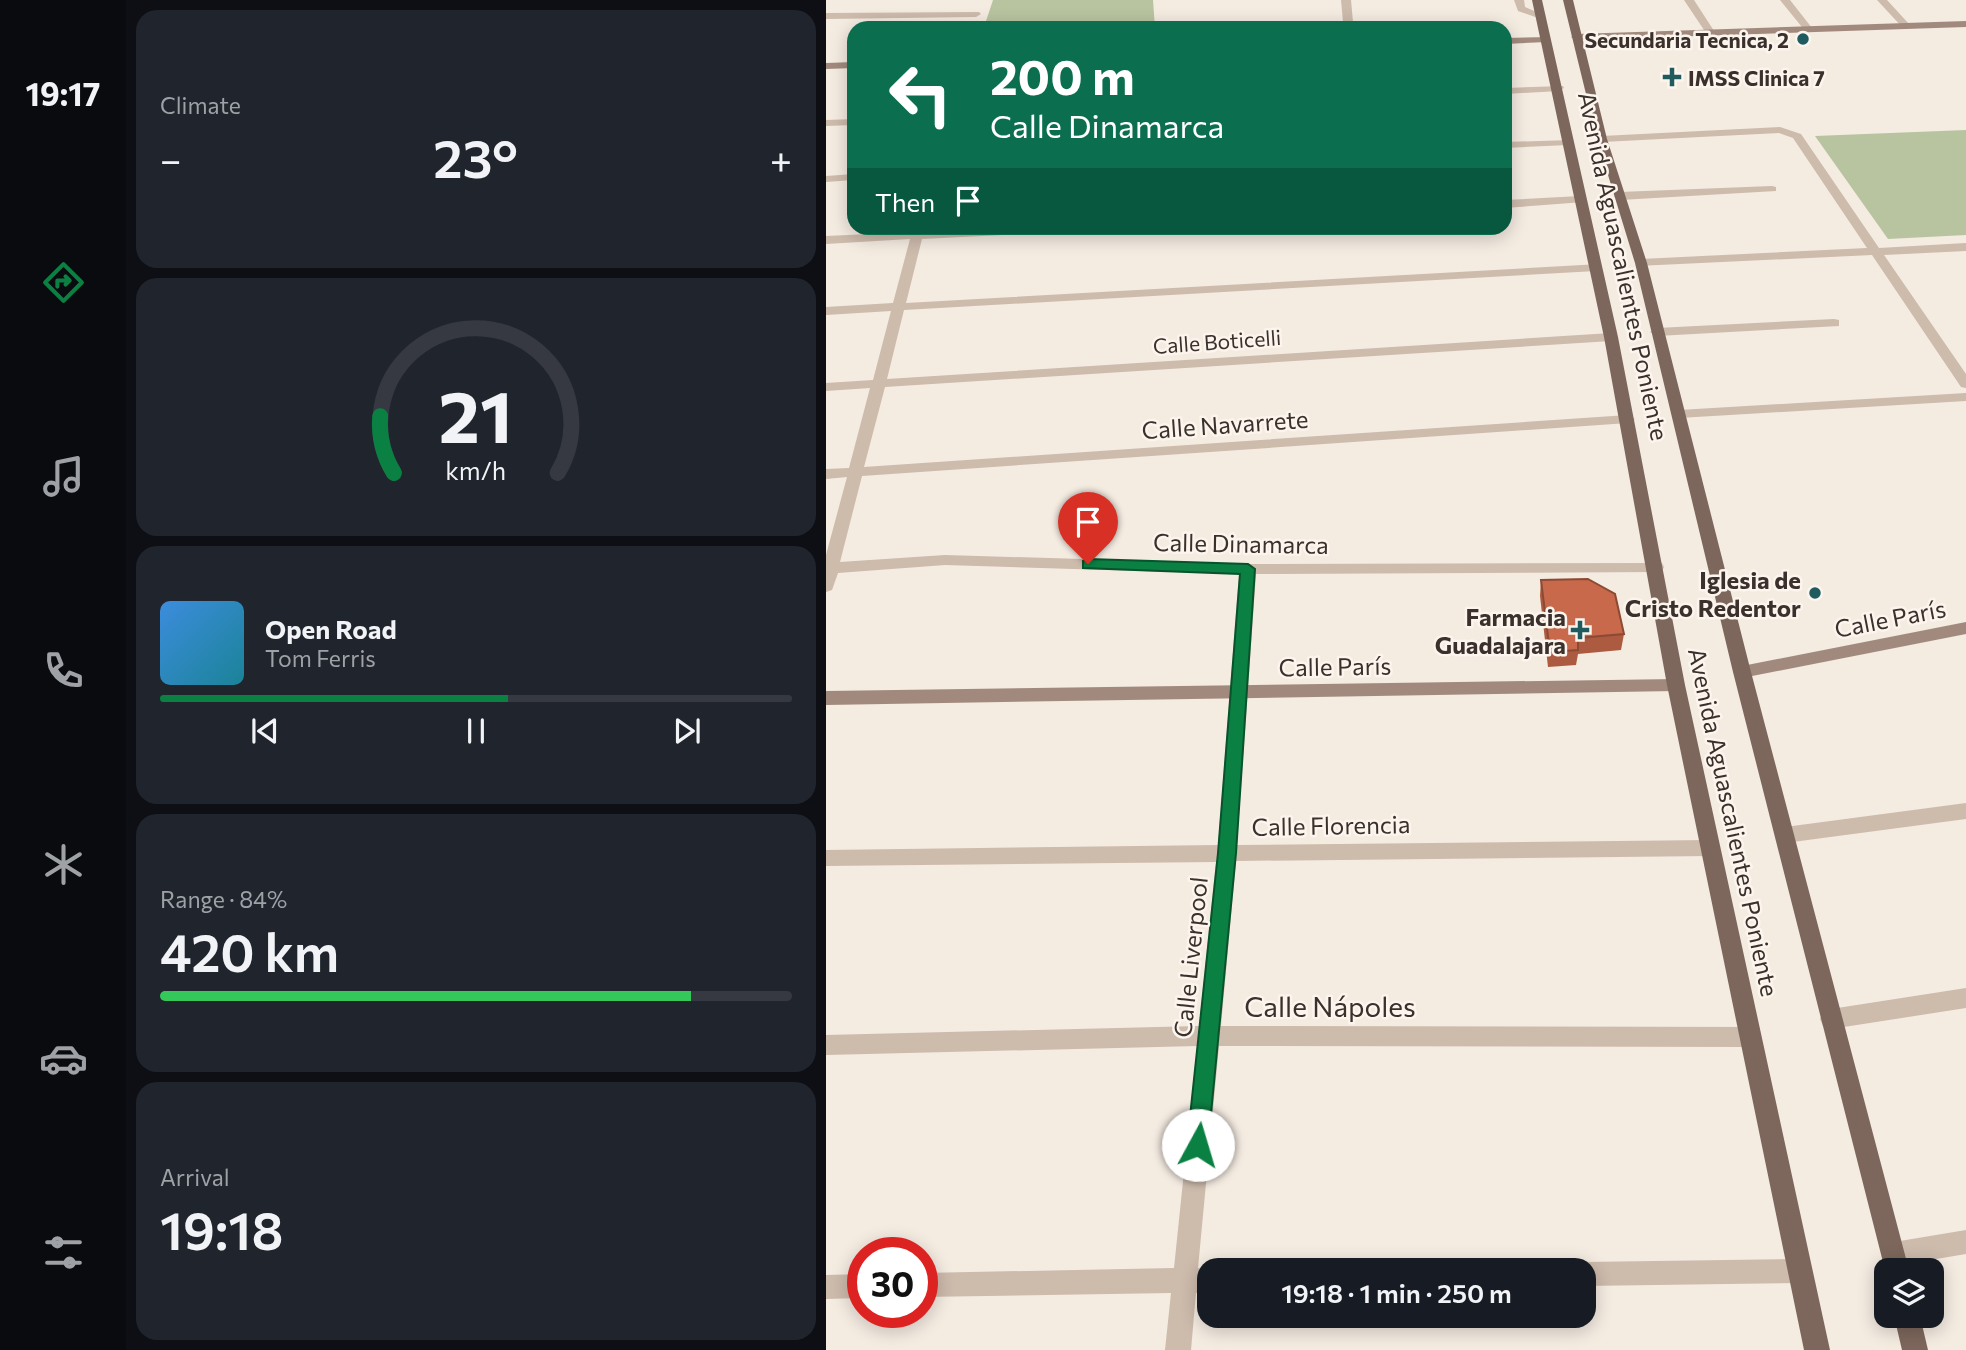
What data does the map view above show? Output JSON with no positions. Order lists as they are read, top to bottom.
{
  "streets": {
    "main road": ["Avenida Aguascalientes Poniente"],
    "street": [
      "Calle Boticelli",
      "Calle Navarrete",
      "Calle Dinamarca",
      "Calle París",
      "Calle Florencia",
      "Calle Liverpool",
      "Calle Nápoles"
    ]
  },
  "crossings": [
    ["Avenida Aguascalientes Poniente", "Calle Boticelli"],
    ["Avenida Aguascalientes Poniente", "Calle Navarrete"],
    ["Avenida Aguascalientes Poniente", "Calle Dinamarca"],
    ["Avenida Aguascalientes Poniente", "Calle París"],
    ["Avenida Aguascalientes Poniente", "Calle Florencia"],
    ["Avenida Aguascalientes Poniente", "Calle Nápoles"],
    ["Calle Dinamarca", "Calle Liverpool"],
    ["Calle París", "Calle Liverpool"],
    ["Calle Florencia", "Calle Liverpool"],
    ["Calle Liverpool", "Calle Nápoles"]
  ],
  "places": {
    "other": ["Secundaria Tecnica, 2", "Iglesia de Cristo Redentor"],
    "health": ["IMSS Clinica 7", "Farmacia Guadalajara"]
  },
  "page": {
    "tabs": "19:17",
    "tile": [
      "Climate",
      ["Range · 84%", "420 km"],
      ["Arrival", "19:18"]
    ],
    "turn": ["200 m", "Calle Dinamarca"],
    "heat": ["−", "23°", "+"],
    "then": "Then",
    "song": ["Open Road", "Tom Ferris"],
    "limit": "30",
    "trip": "19:18 · 1 min · 250 m",
    "gauge": ["21", "km/h"]
  }
}
